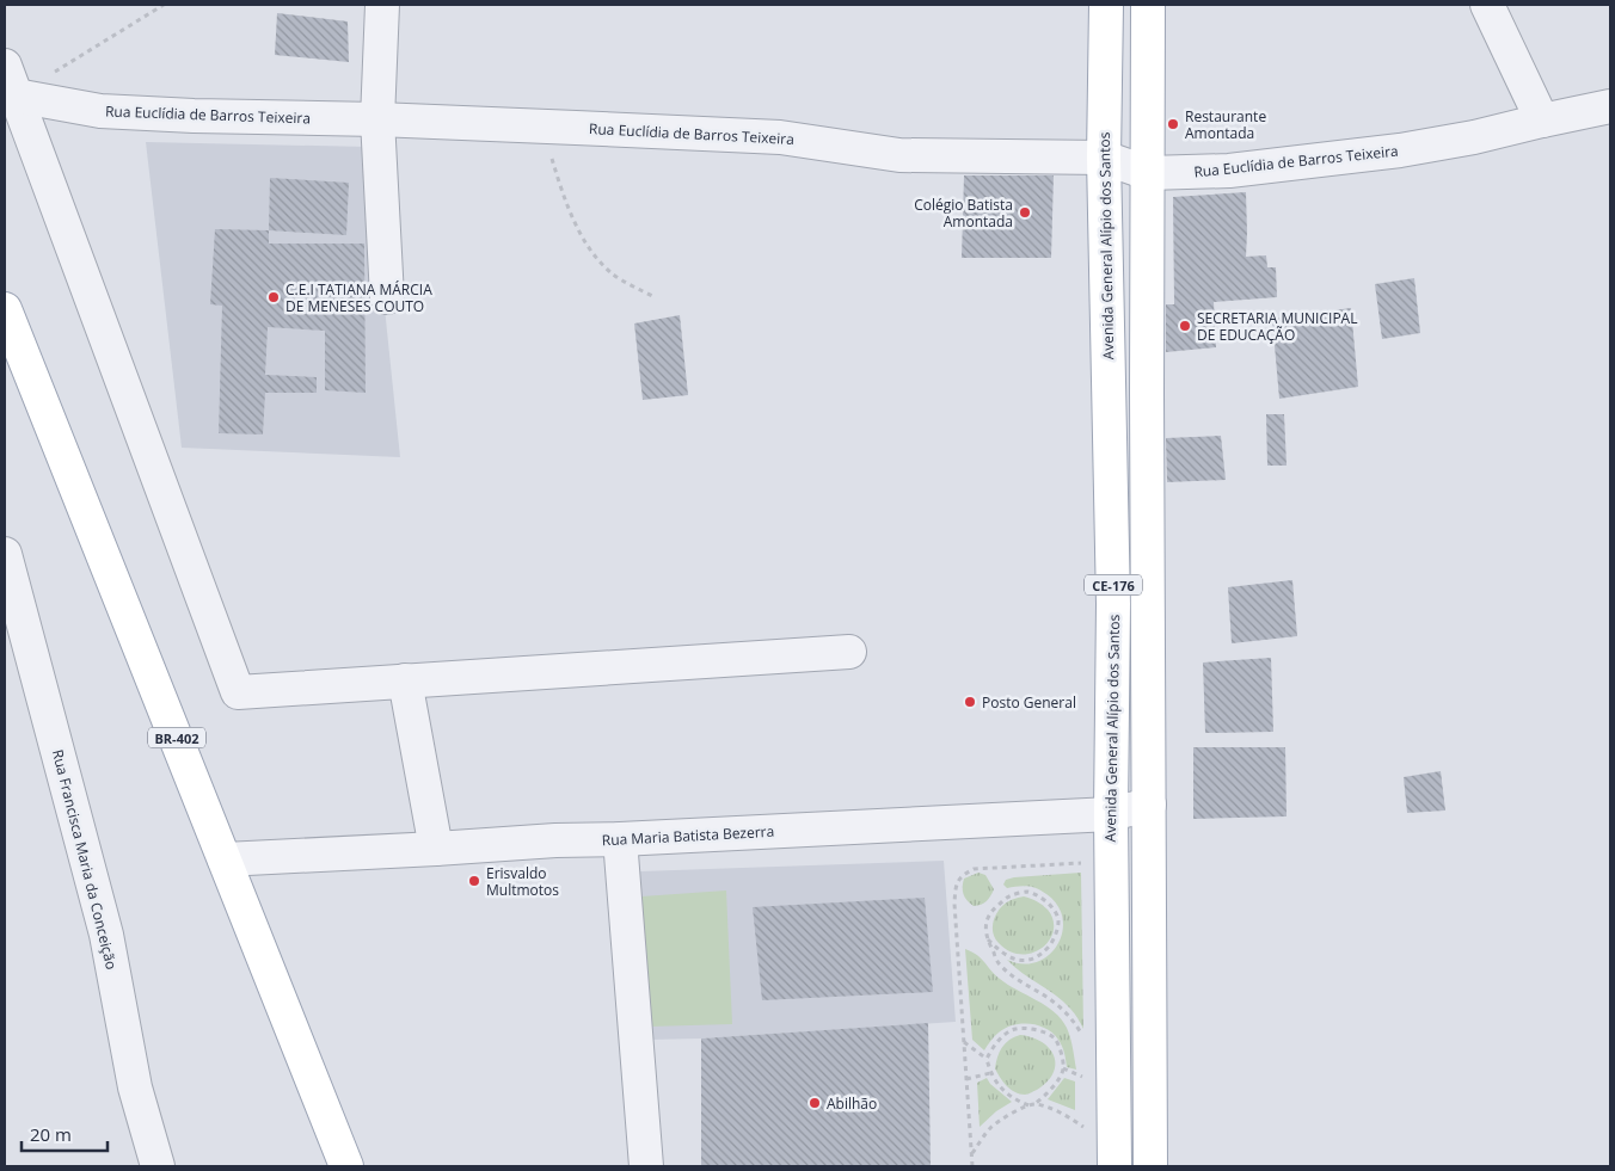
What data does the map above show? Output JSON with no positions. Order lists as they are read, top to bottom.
{
  "streets": {
    "main road": ["Avenida General Alípio dos Santos", "CE-176", "BR-402"],
    "street": ["Rua Euclídia de Barros Teixeira", "Rua Maria Batista Bezerra", "Rua Francisca Maria da Conceição"]
  },
  "crossings": [
    ["Rua Euclídia de Barros Teixeira", "Avenida General Alípio dos Santos"],
    ["Rua Euclídia de Barros Teixeira", "CE-176"],
    ["Avenida General Alípio dos Santos", "Rua Maria Batista Bezerra"],
    ["CE-176", "Rua Maria Batista Bezerra"],
    ["BR-402", "Rua Maria Batista Bezerra"]
  ],
  "places": [
    "Restaurante Amontada",
    "Colégio Batista Amontada",
    "C.E.I TATIANA MÁRCIA DE MENESES COUTO",
    "SECRETARIA MUNICIPAL DE EDUCAÇÃO",
    "Posto General",
    "Erisvaldo Multmotos",
    "Abilhão"
  ],
  "scale_bar": "20 m"
}
